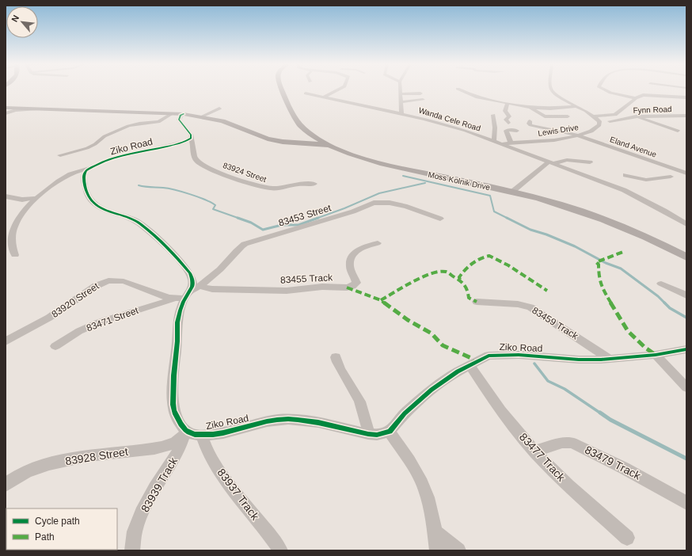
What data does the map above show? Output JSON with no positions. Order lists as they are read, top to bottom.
{
  "streets": {
    "main road": ["Moss Kolnik Drive"],
    "street": [
      "Fynn Road",
      "Wanda Cele Road",
      "Lewis Drive",
      "Ziko Road",
      "Eland Avenue",
      "83924 Street",
      "83453 Street",
      "83455 Track",
      "83920 Street",
      "83471 Street",
      "83459 Track",
      "83928 Street",
      "83477 Track",
      "83479 Track",
      "83939 Track",
      "83937 Track"
    ]
  },
  "crossings": [
    ["Fynn Road", "Lewis Drive"],
    ["Wanda Cele Road", "Lewis Drive"],
    ["Lewis Drive", "Eland Avenue"],
    ["Ziko Road", "83924 Street"],
    ["Ziko Road", "83459 Track"],
    ["Ziko Road", "83928 Street"],
    ["Ziko Road", "83477 Track"],
    ["Ziko Road", "83939 Track"],
    ["Ziko Road", "83937 Track"],
    ["83453 Street", "83455 Track"],
    ["83453 Street", "83920 Street"],
    ["83920 Street", "83471 Street"],
    ["83928 Street", "83939 Track"],
    ["83477 Track", "83479 Track"]
  ],
  "legend": ["Cycle path", "Path"],
  "north": "top left"
}
